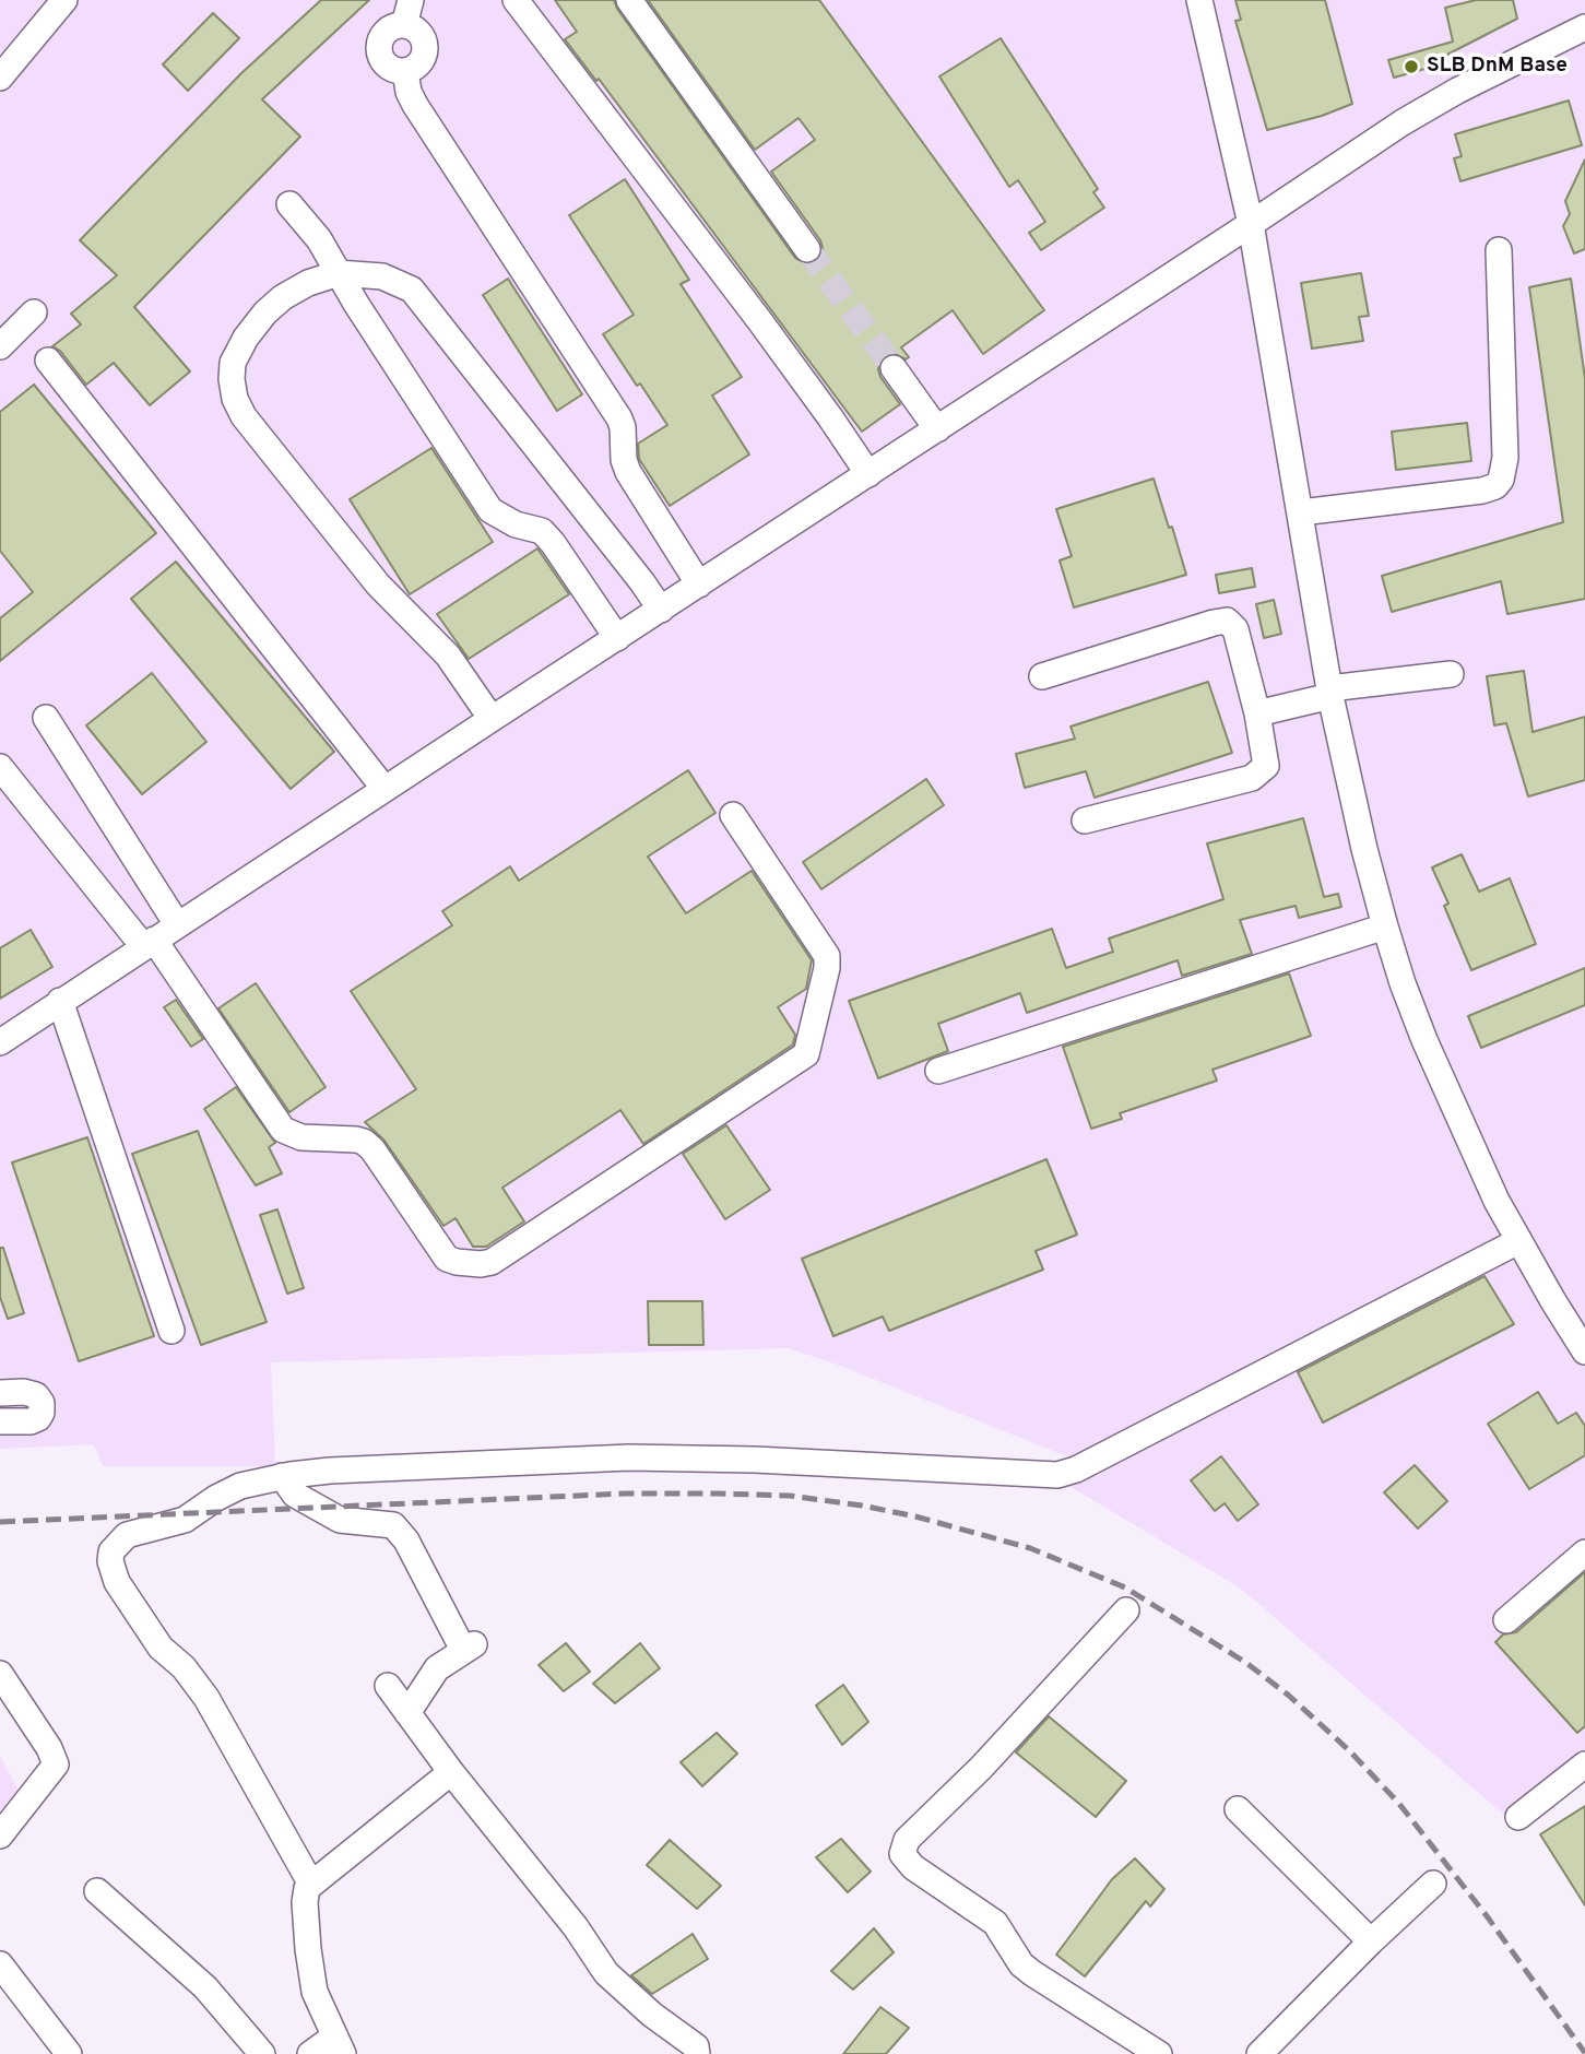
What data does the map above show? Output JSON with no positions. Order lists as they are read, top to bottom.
{
  "places": ["SLB DnM Base"]
}
